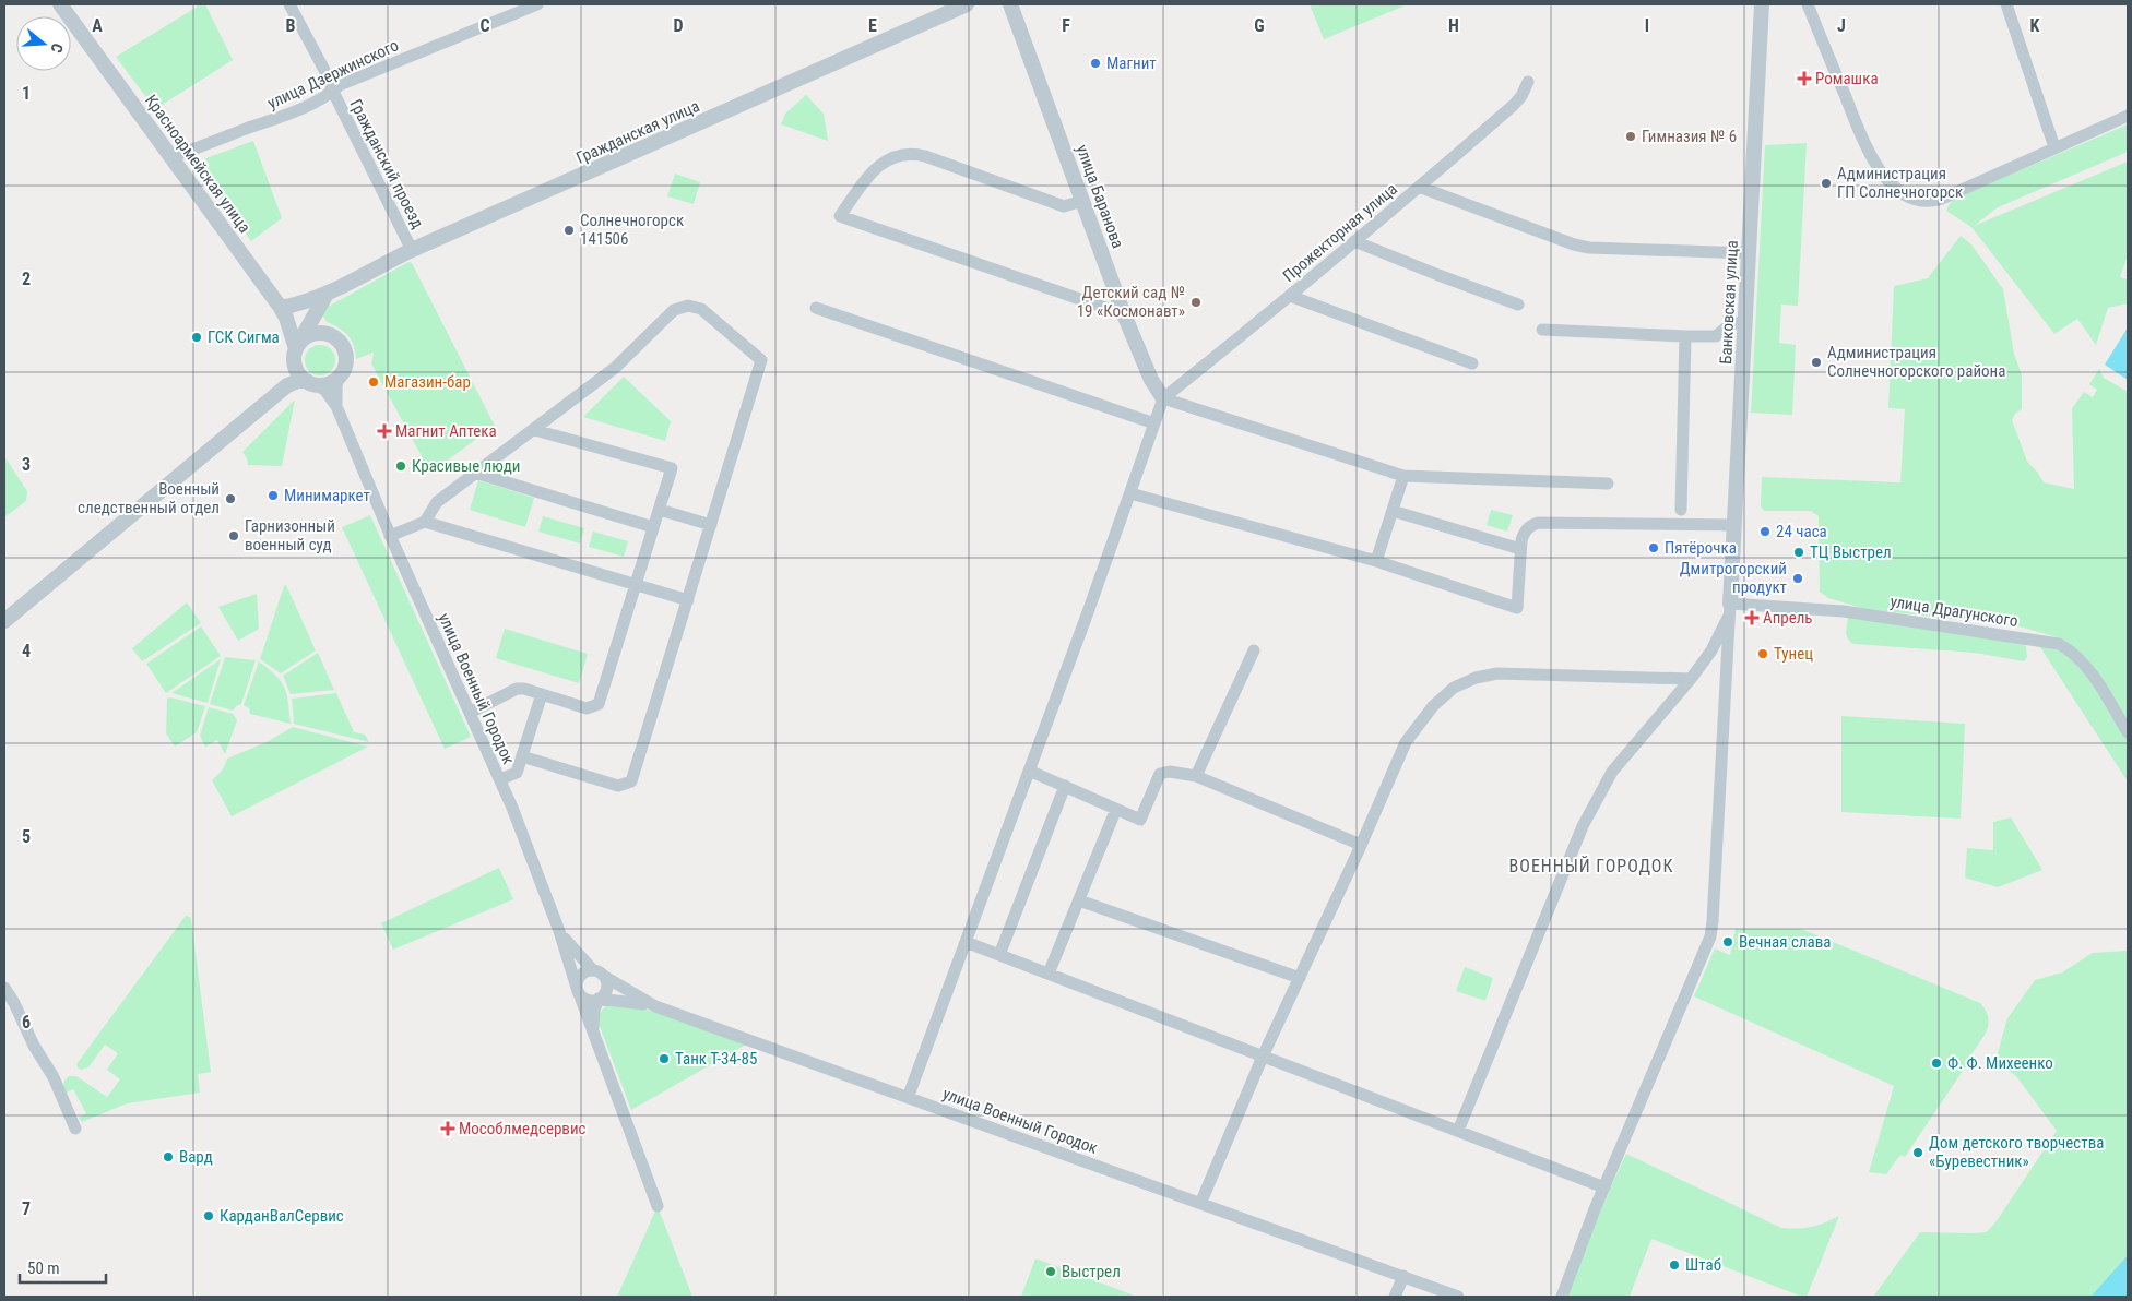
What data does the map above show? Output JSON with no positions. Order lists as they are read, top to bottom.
{
  "streets": {
    "street": [
      "улица Дзержинского",
      "Гражданская улица",
      "Красноармейская улица",
      "Гражданский проезд",
      "улица Баранова",
      "Прожекторная улица",
      "Банковская улица",
      "улица Драгунского",
      "улица Военный Городок"
    ]
  },
  "crossings": [
    ["улица Дзержинского", "Красноармейская улица"],
    ["улица Дзержинского", "Гражданский проезд"],
    ["Гражданская улица", "Красноармейская улица"],
    ["Гражданская улица", "Гражданский проезд"],
    ["улица Баранова", "Прожекторная улица"],
    ["Банковская улица", "улица Драгунского"]
  ],
  "districts": ["ВОЕННЫЙ ГОРОДОК"],
  "places": {
    "other": [
      "Магнит",
      "Гимназия № 6",
      "Администрация ГП Солнечногорск",
      "Солнечногорск 141506",
      "Детский сад № 19 «Космонавт»",
      "ГСК Сигма",
      "Администрация Солнечногорского района",
      "Магазин-бар",
      "Красивые люди",
      "Минимаркет",
      "Военный следственный отдел",
      "24 часа",
      "Гарнизонный военный суд",
      "Пятёрочка",
      "ТЦ Выстрел",
      "Дмитрогорский продукт",
      "Тунец",
      "Вечная слава",
      "Танк Т-34-85",
      "Ф. Ф. Михеенко",
      "Дом детского творчества «Буревестник»",
      "Вард",
      "КарданВалСервис",
      "Штаб",
      "Выстрел"
    ],
    "health": [
      "Ромашка",
      "Магнит Аптека",
      "Апрель",
      "Мособлмедсервис"
    ]
  },
  "scale_bar": "50 m",
  "north": "right",
  "grid": {
    "columns": [
      "A",
      "B",
      "C",
      "D",
      "E",
      "F",
      "G",
      "H",
      "I",
      "J",
      "K"
    ],
    "rows": [
      "1",
      "2",
      "3",
      "4",
      "5",
      "6",
      "7"
    ]
  }
}
